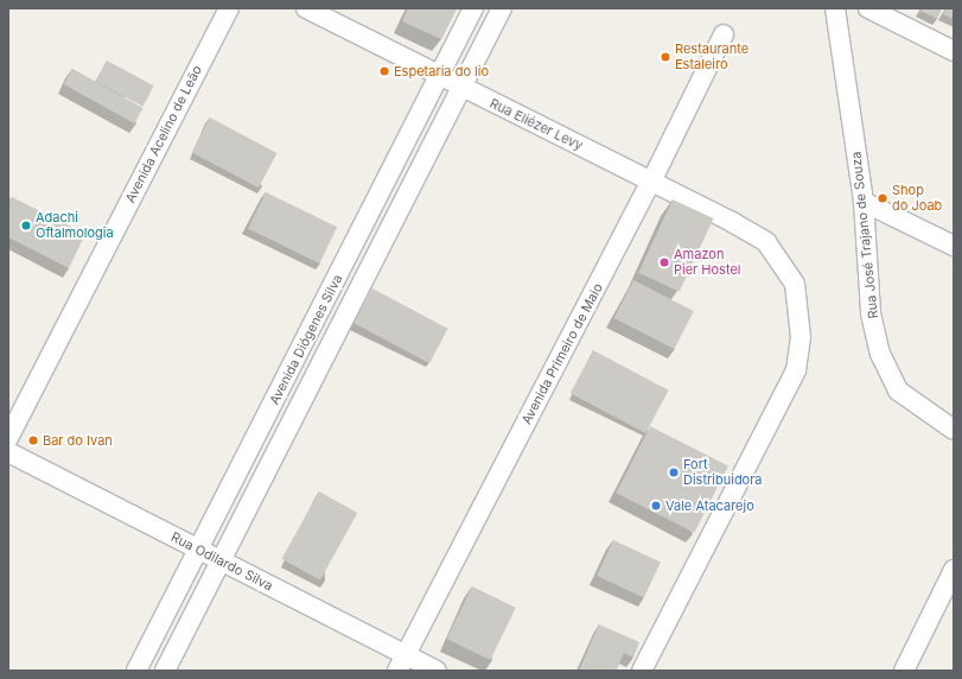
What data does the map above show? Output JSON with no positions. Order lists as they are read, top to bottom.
{
  "streets": {
    "street": [
      "Rua Eliézer Levy",
      "Avenida Acelino de Leão",
      "Rua José Trajano de Souza",
      "Avenida Diógenes Silva",
      "Avenida Primeiro de Maio",
      "Rua Odilardo Silva"
    ]
  },
  "crossings": [
    ["Rua Eliézer Levy", "Avenida Diógenes Silva"],
    ["Rua Eliézer Levy", "Avenida Primeiro de Maio"],
    ["Avenida Diógenes Silva", "Rua Odilardo Silva"],
    ["Avenida Primeiro de Maio", "Rua Odilardo Silva"]
  ],
  "places": [
    "Restaurante Estaleiro",
    "Espetaria do lio",
    "Shop do Joab",
    "Adachi Oftalmologia",
    "Amazon Pier Hostel",
    "Bar do Ivan",
    "Fort Distribuidora",
    "Vale Atacarejo"
  ]
}
